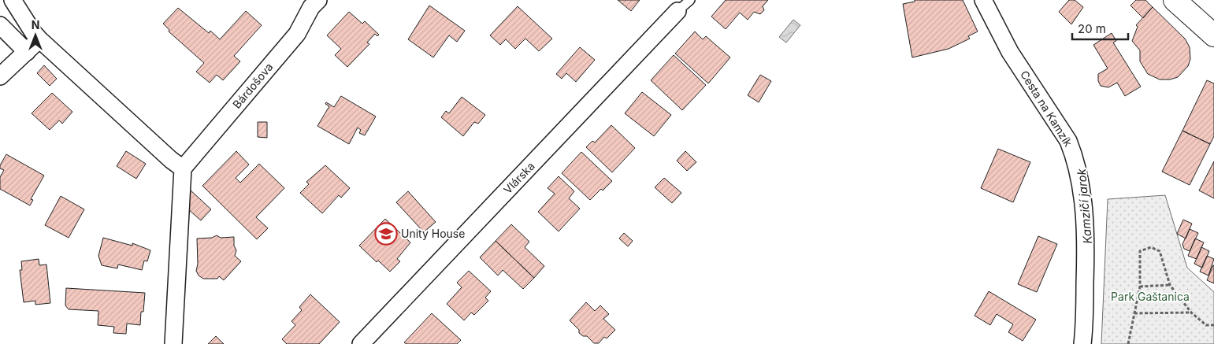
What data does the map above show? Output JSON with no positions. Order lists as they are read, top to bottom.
{
  "streets": {
    "street": ["Bárdošova", "Cesta na Kamzík", "Vlárska"]
  },
  "water": ["Kamzičí jarok"],
  "parks": ["Park Gaštanica"],
  "places": {
    "school or university": ["Unity House"]
  },
  "scale_bar": "20 m",
  "north": "top"
}
